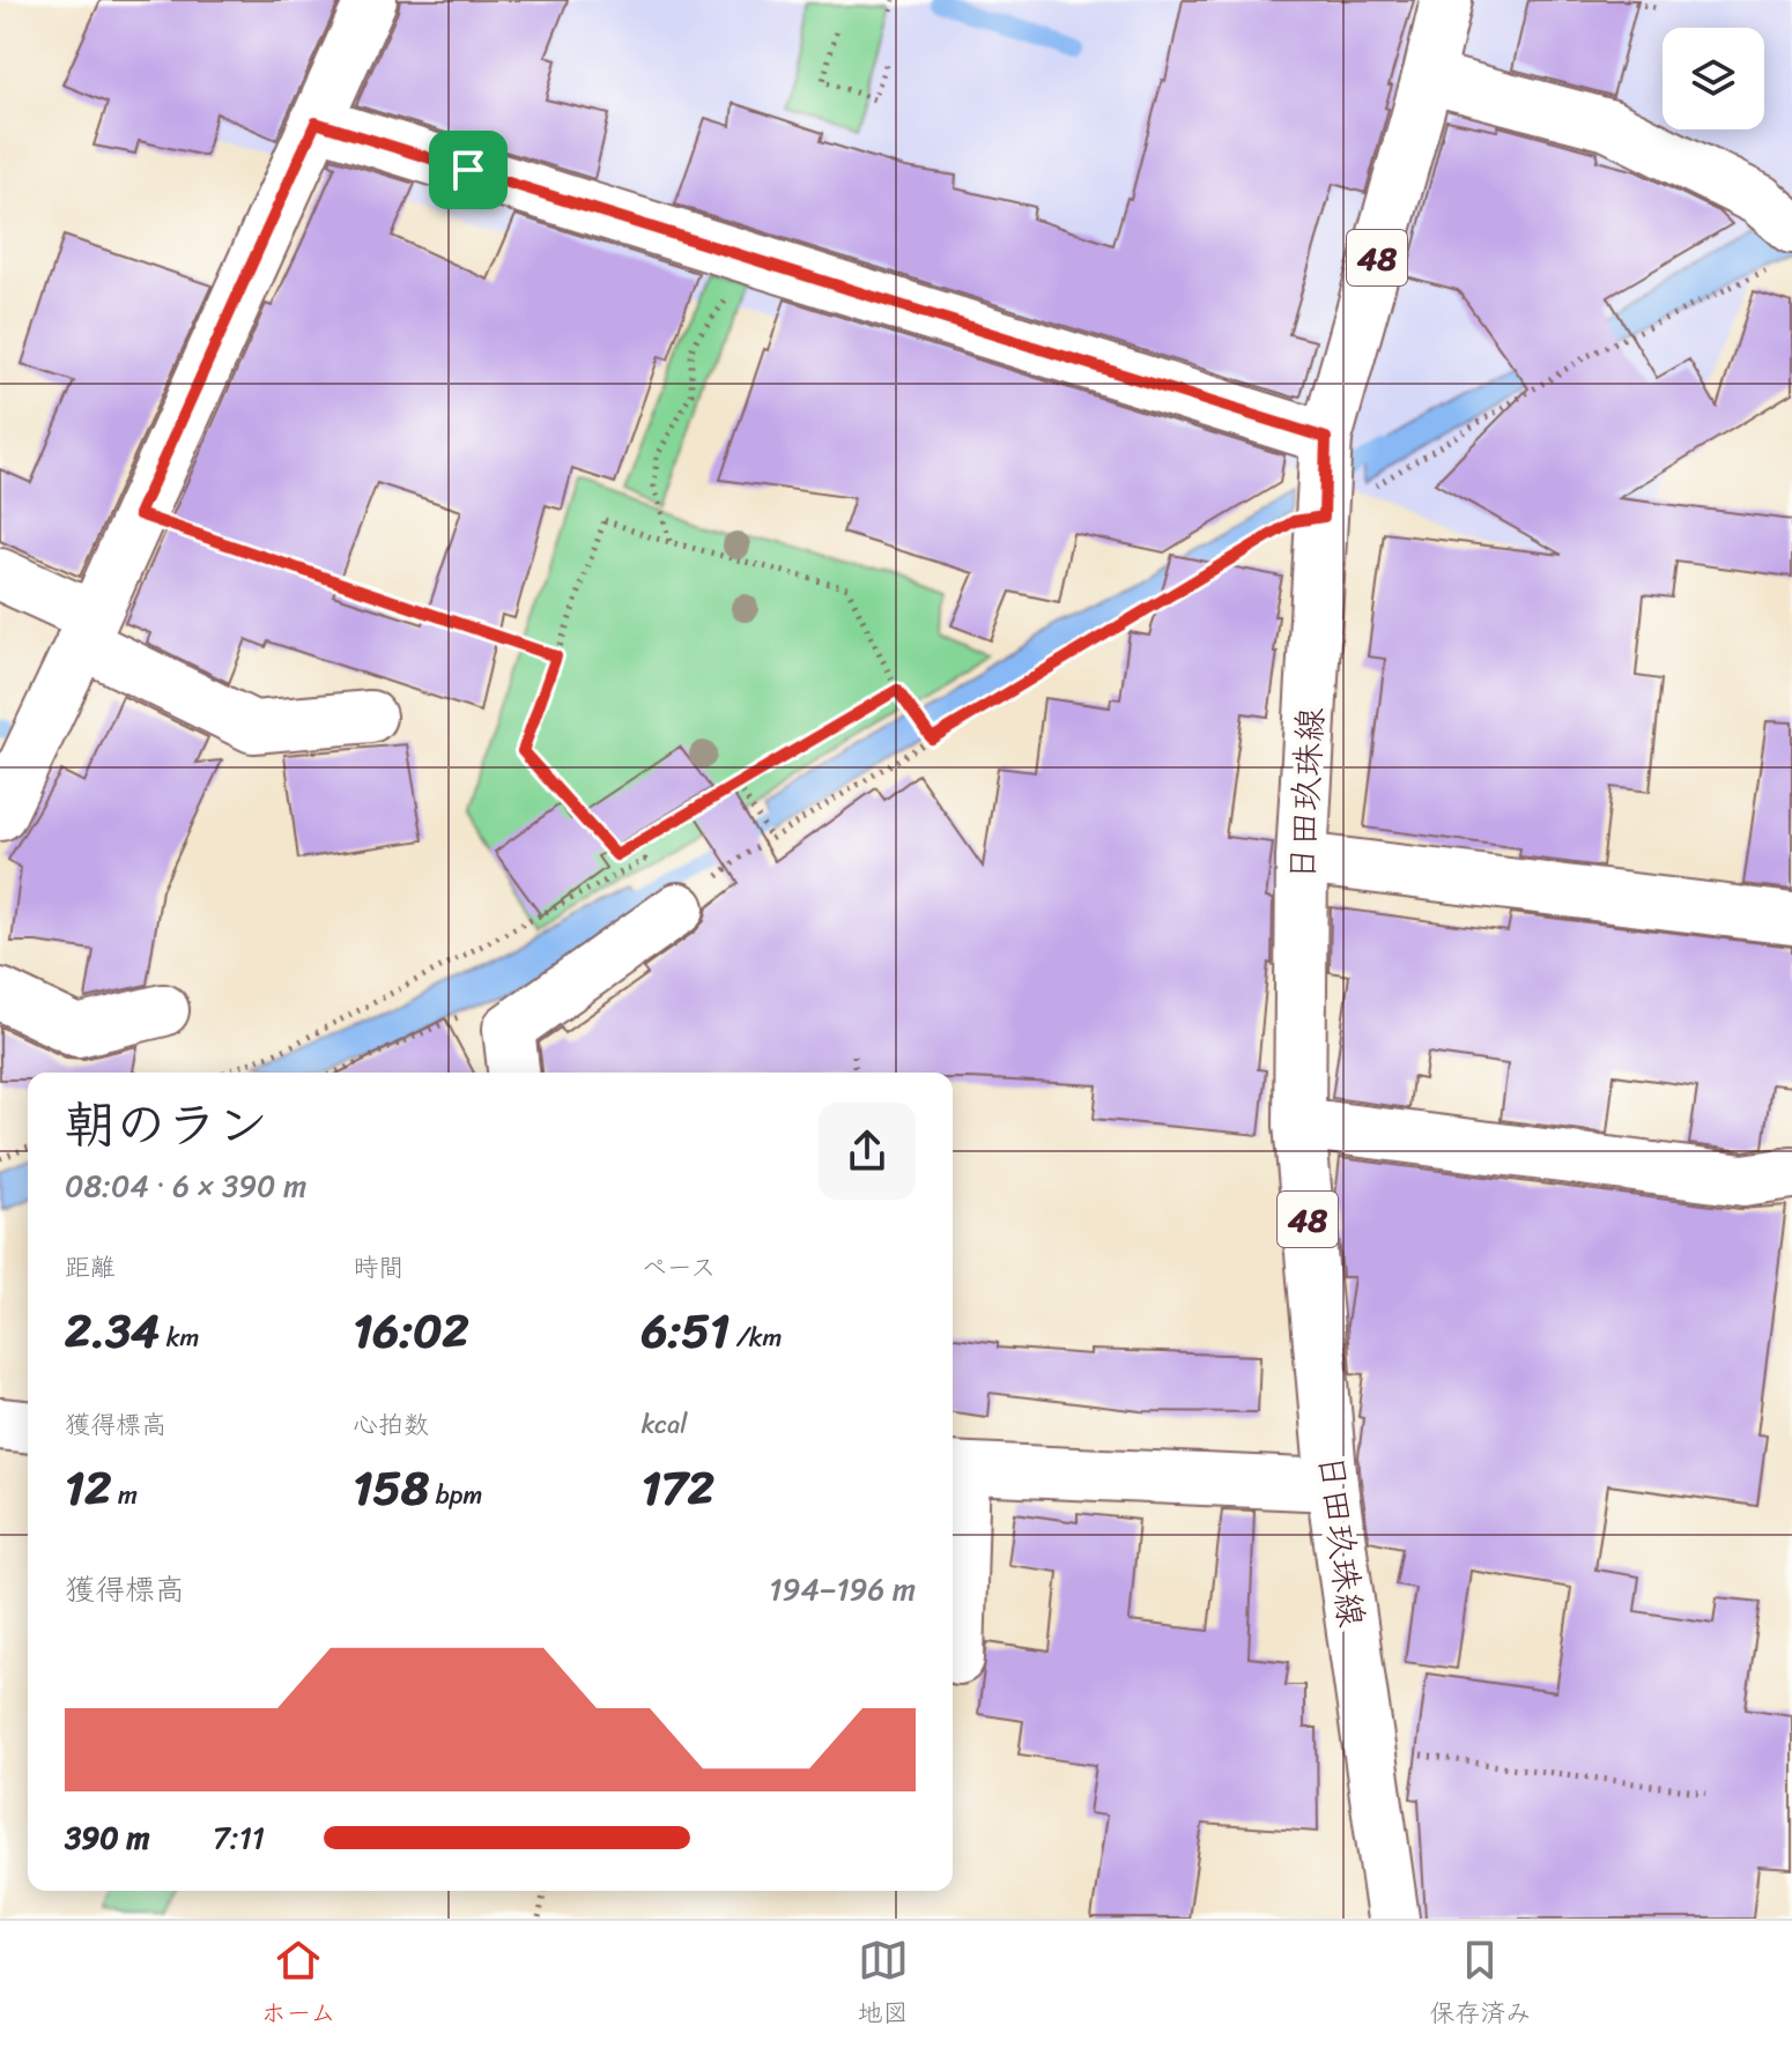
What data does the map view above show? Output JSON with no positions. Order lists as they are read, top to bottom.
{
  "streets": {
    "street": ["48", "日田玖珠線"]
  },
  "page": {
    "heading": ["朝のラン", "08:04 · 6 × 390 m"],
    "stats": [
      ["距離", "2.34 km"],
      ["時間", "16:02"],
      ["ペース", "6:51 /km"],
      ["獲得標高", "12 m"],
      ["心拍数", "158 bpm"],
      ["kcal", "172"]
    ],
    "chart": ["獲得標高", "194–196 m"],
    "list": [
      {
        "name": "390 m",
        "note": "7:11"
      }
    ],
    "tabs": ["ホーム", "地図", "保存済み"]
  }
}
